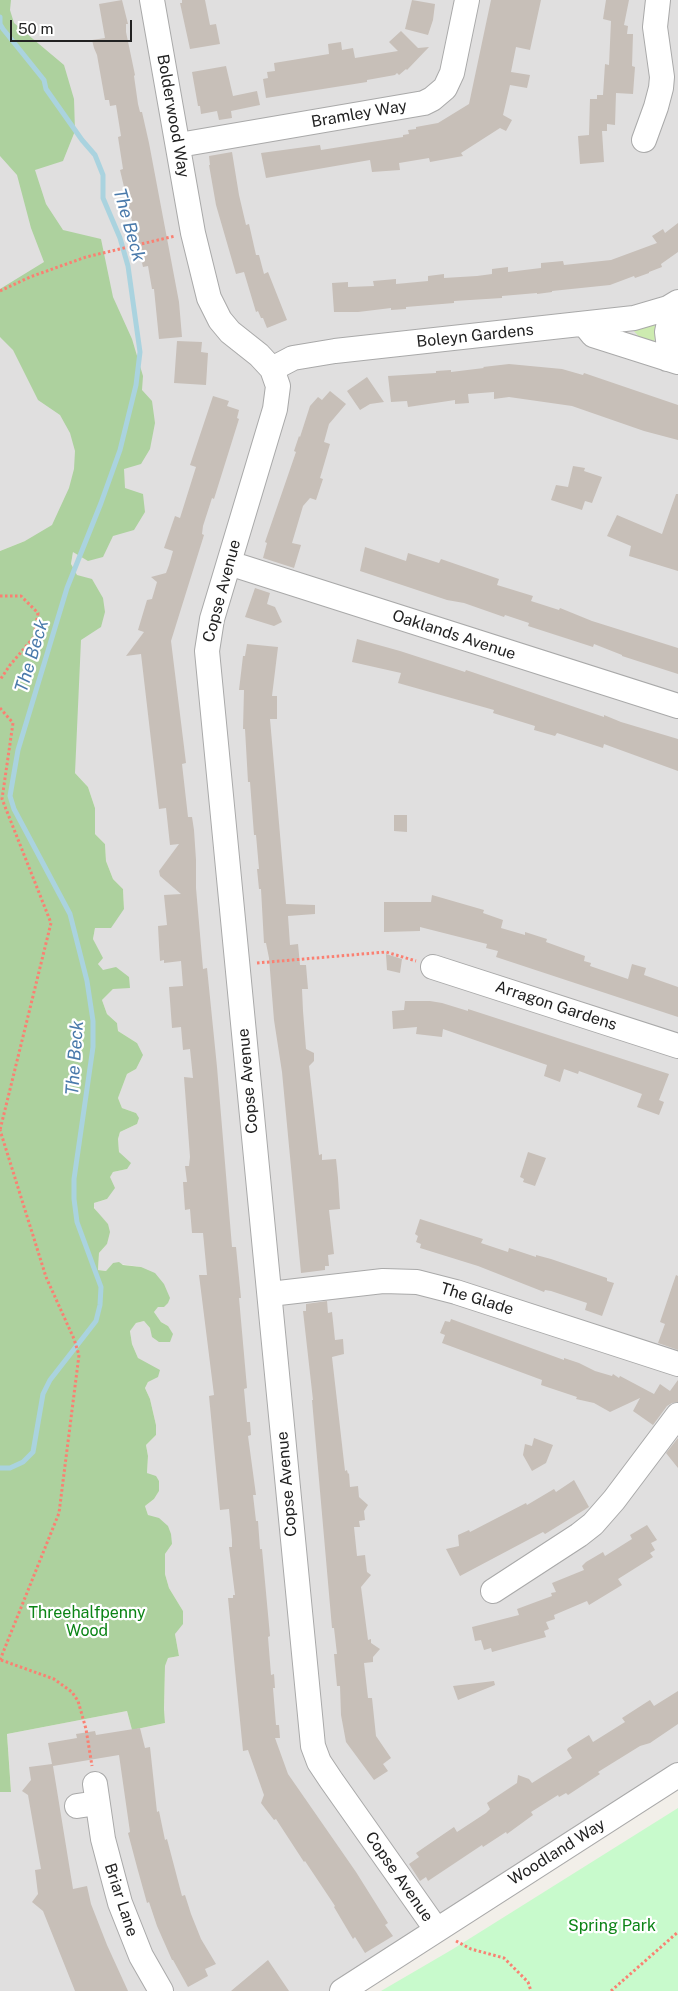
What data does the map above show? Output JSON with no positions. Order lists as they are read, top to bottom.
{
  "streets": {
    "street": [
      "Bramley Way",
      "Bolderwood Way",
      "Boleyn Gardens",
      "Copse Avenue",
      "Oaklands Avenue",
      "Arragon Gardens",
      "The Glade",
      "Woodland Way",
      "Briar Lane"
    ]
  },
  "crossings": [
    ["Bramley Way", "Bolderwood Way"],
    ["Boleyn Gardens", "Copse Avenue"],
    ["Copse Avenue", "Oaklands Avenue"],
    ["Copse Avenue", "The Glade"],
    ["Copse Avenue", "Woodland Way"]
  ],
  "water": ["The Beck"],
  "parks": ["Threehalfpenny Wood", "Spring Park"],
  "scale_bar": "50 m"
}
